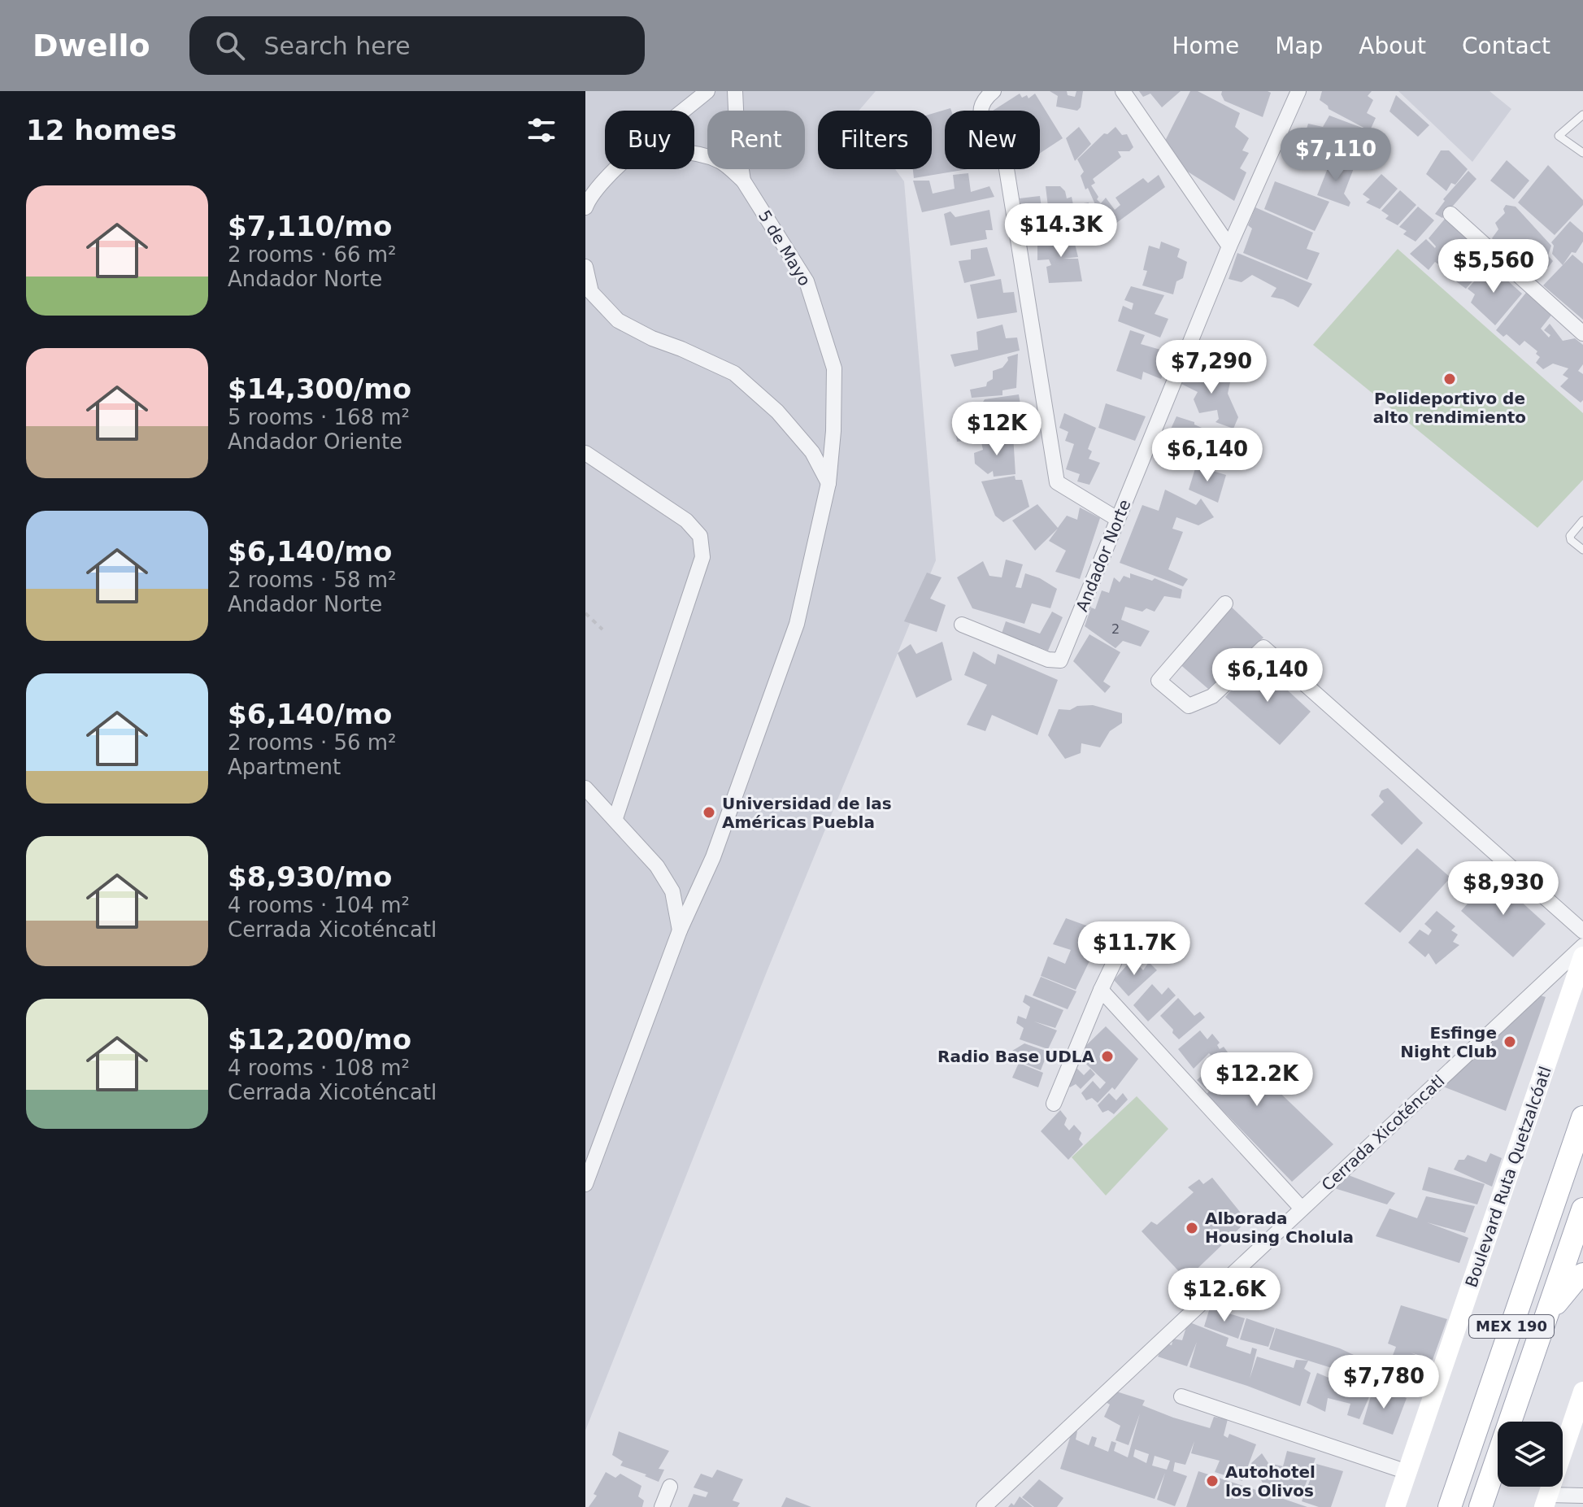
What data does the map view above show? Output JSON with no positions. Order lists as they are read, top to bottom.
{
  "streets": {
    "main road": ["Boulevard Ruta Quetzalcóatl", "MEX 190"],
    "street": ["5 de Mayo", "Andador Norte", "Cerrada Xicoténcatl"]
  },
  "places": [
    "Polideportivo de alto rendimiento",
    "Universidad de las Américas Puebla",
    "Esfinge Night Club",
    "Radio Base UDLA",
    "Alborada Housing Cholula",
    "Autohotel los Olivos"
  ],
  "house_numbers": ["2"],
  "page": {
    "header": "Dwello",
    "search": "Search here",
    "nav": [
      "Home",
      "Map",
      "About",
      "Contact"
    ],
    "heading": "12 homes",
    "chip": [
      "Buy",
      "Rent",
      "Filters",
      "New"
    ],
    "price": [
      "$7,110",
      "$14.3K",
      "$5,560",
      "$7,290",
      "$12K",
      "$6,140",
      "$6,140",
      "$8,930",
      "$11.7K",
      "$12.2K",
      "$12.6K",
      "$7,780"
    ],
    "list": [
      {
        "name": "$7,110/mo",
        "note": "2 rooms · 66 m² · Andador Norte"
      },
      {
        "name": "$14,300/mo",
        "note": "5 rooms · 168 m² · Andador Oriente"
      },
      {
        "name": "$6,140/mo",
        "note": "2 rooms · 58 m² · Andador Norte"
      },
      {
        "name": "$6,140/mo",
        "note": "2 rooms · 56 m² · Apartment"
      },
      {
        "name": "$8,930/mo",
        "note": "4 rooms · 104 m² · Cerrada Xicoténcatl"
      },
      {
        "name": "$12,200/mo",
        "note": "4 rooms · 108 m² · Cerrada Xicoténcatl"
      }
    ]
  }
}
